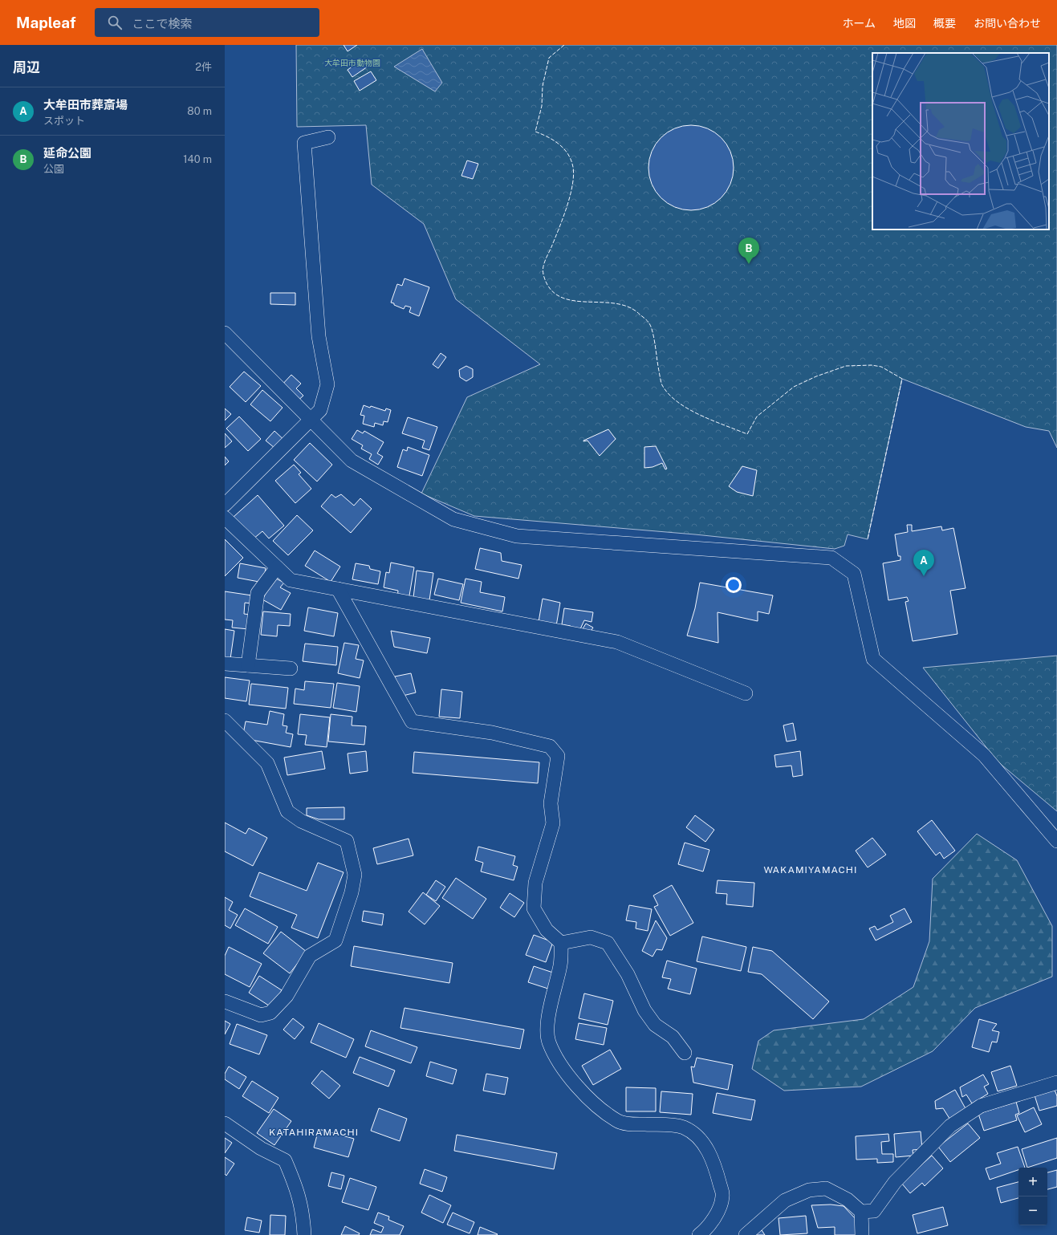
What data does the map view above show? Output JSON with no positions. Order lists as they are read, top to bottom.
{
  "districts": ["WAKAMIYAMACHI", "KATAHIRAMACHI"],
  "parks": ["大牟田市動物園"],
  "page": {
    "header": "Mapleaf",
    "search": "ここで検索",
    "nav": [
      "ホーム",
      "地図",
      "概要",
      "お問い合わせ"
    ],
    "heading": ["周辺", "2件"],
    "list": [
      {
        "mark": "A",
        "name": "大牟田市葬斎場",
        "note": "スポット",
        "value": "80 m"
      },
      {
        "mark": "B",
        "name": "延命公園",
        "note": "公園",
        "value": "140 m"
      }
    ],
    "pins": ["B", "A"],
    "map_buttons": ["+", "−"]
  }
}
